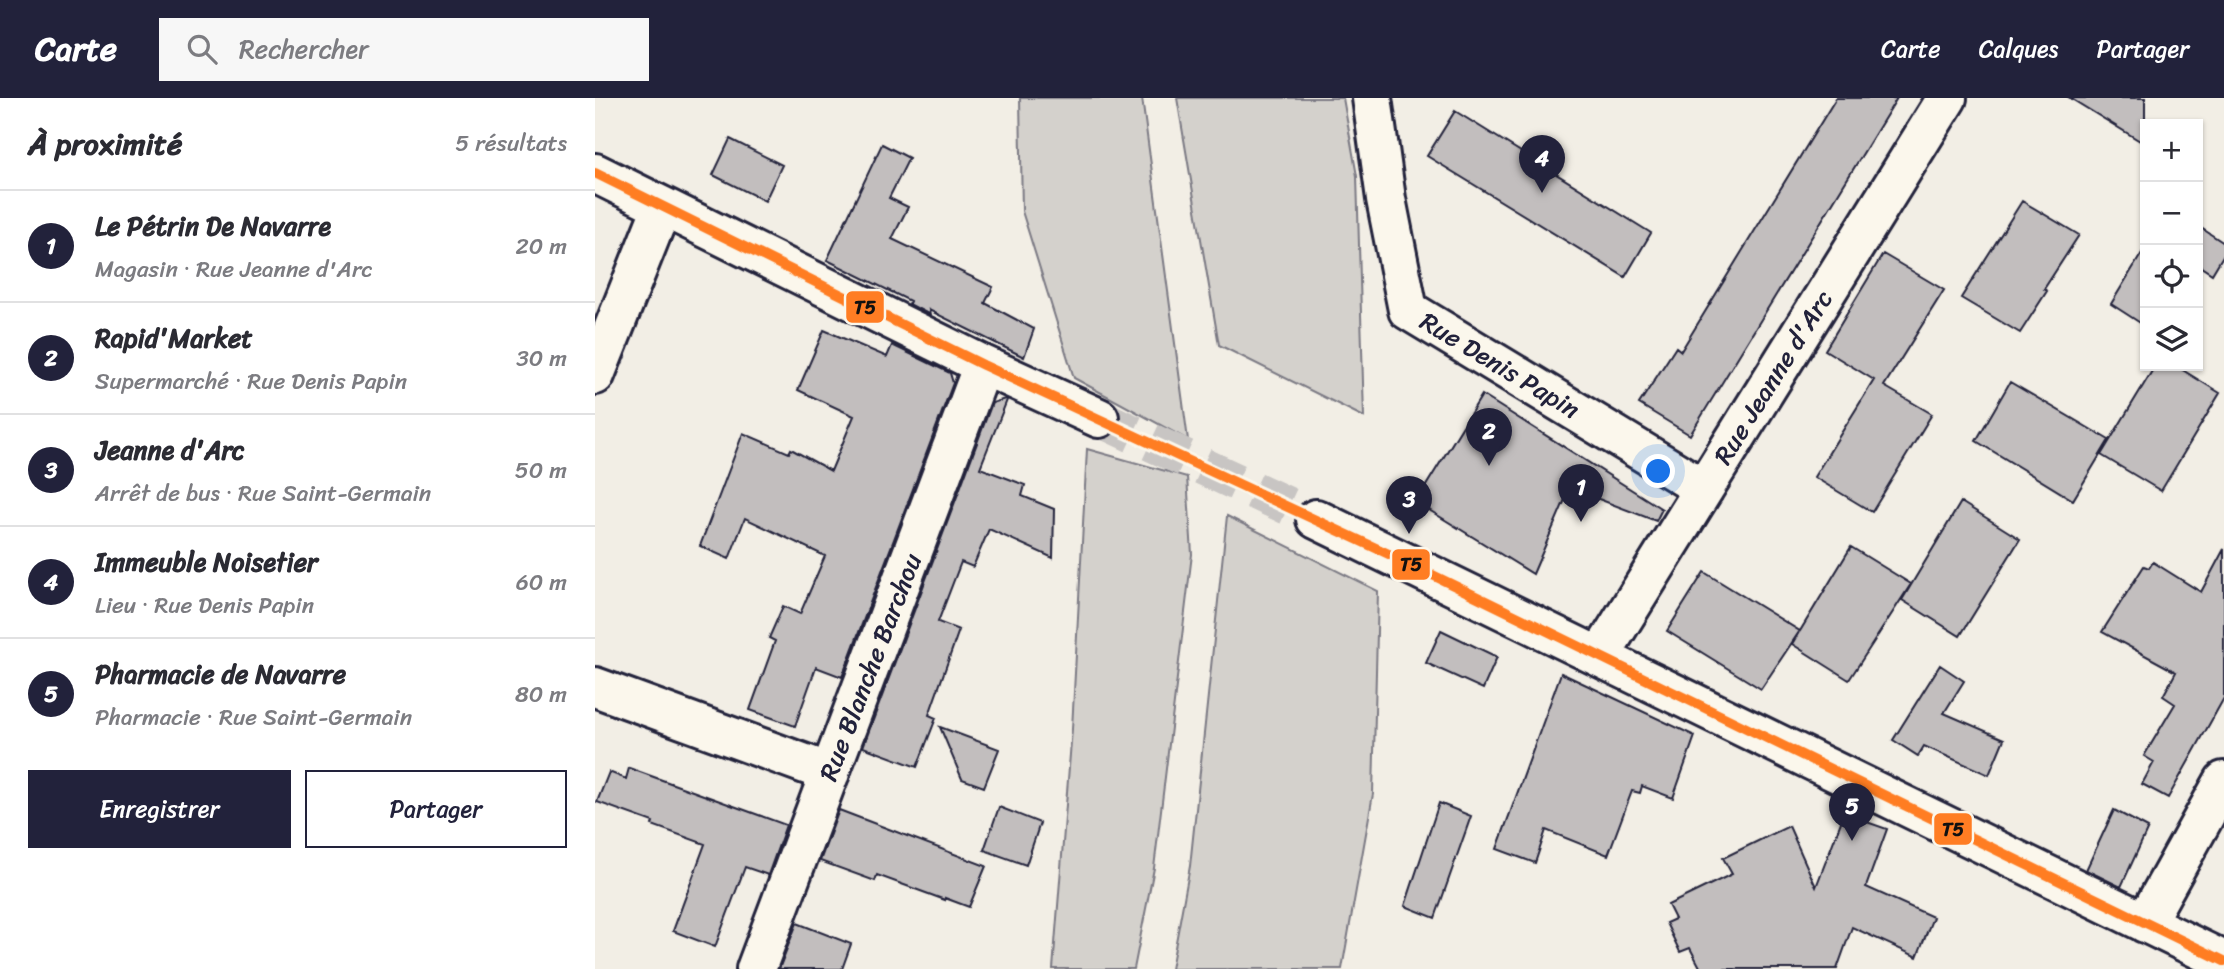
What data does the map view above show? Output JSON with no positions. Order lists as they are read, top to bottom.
{
  "streets": {
    "street": ["Rue Denis Papin", "Rue Jeanne d'Arc", "Rue Blanche Barchou"]
  },
  "crossings": [
    ["Rue Denis Papin", "Rue Jeanne d'Arc"]
  ],
  "lines": ["transit line T5"],
  "page": {
    "header": "Carte",
    "search": "Rechercher",
    "nav": ["Carte", "Calques", "Partager"],
    "heading": ["À proximité", "5 résultats"],
    "map_buttons": ["+", "−"],
    "pins": [
      "4",
      "2",
      "1",
      "3",
      "5"
    ],
    "list": [
      {
        "mark": "1",
        "name": "Le Pétrin De Navarre",
        "note": "Magasin · Rue Jeanne d'Arc",
        "value": "20 m"
      },
      {
        "mark": "2",
        "name": "Rapid'Market",
        "note": "Supermarché · Rue Denis Papin",
        "value": "30 m"
      },
      {
        "mark": "3",
        "name": "Jeanne d'Arc",
        "note": "Arrêt de bus · Rue Saint-Germain",
        "value": "50 m"
      },
      {
        "mark": "4",
        "name": "Immeuble Noisetier",
        "note": "Lieu · Rue Denis Papin",
        "value": "60 m"
      },
      {
        "mark": "5",
        "name": "Pharmacie de Navarre",
        "note": "Pharmacie · Rue Saint-Germain",
        "value": "80 m"
      }
    ],
    "buttons": ["Enregistrer", "Partager"]
  }
}
